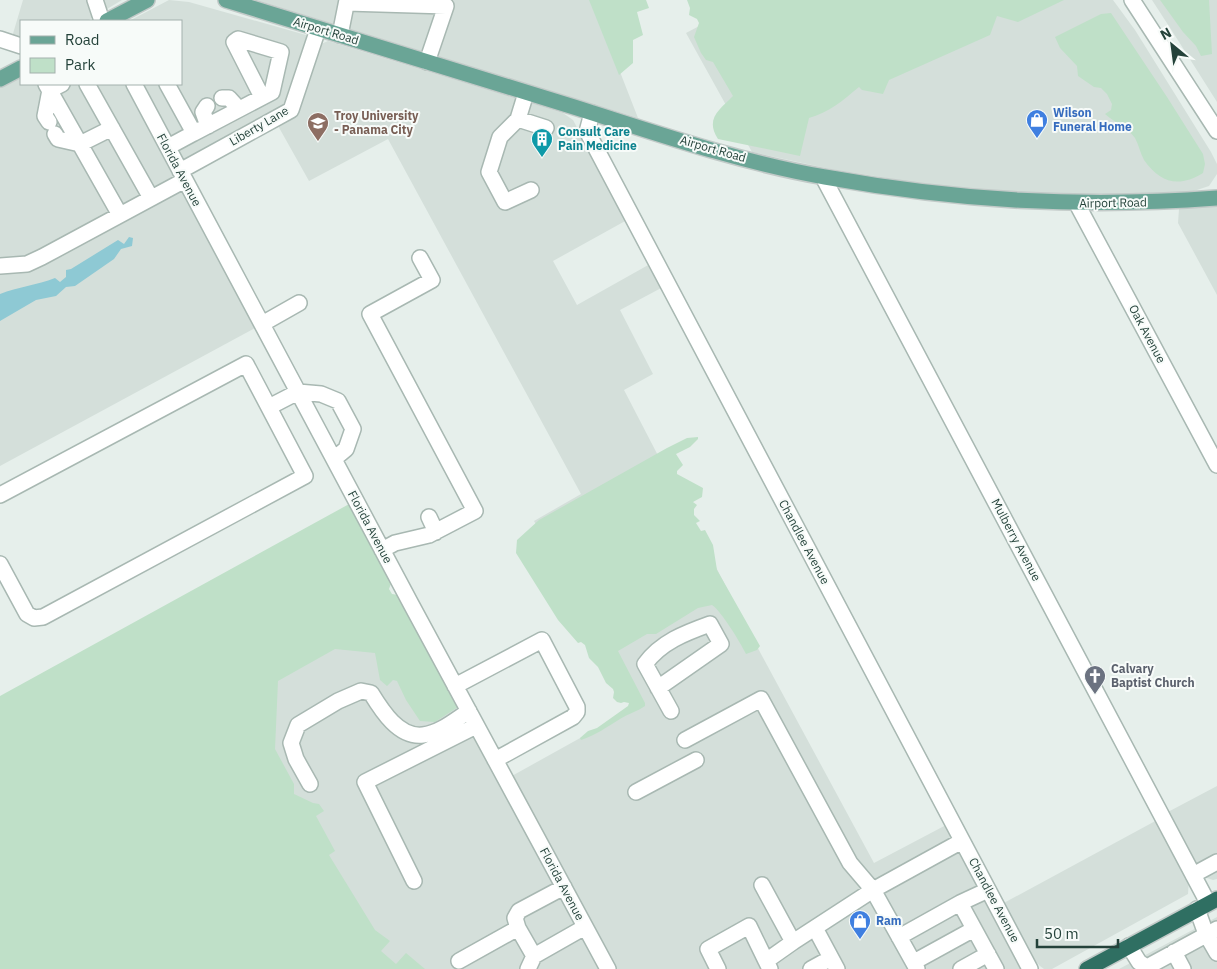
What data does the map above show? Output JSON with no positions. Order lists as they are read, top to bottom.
{
  "streets": {
    "main road": ["Airport Road"],
    "street": [
      "Liberty Lane",
      "Florida Avenue",
      "Oak Avenue",
      "Mulberry Avenue",
      "Chandlee Avenue"
    ]
  },
  "crossings": [
    ["Airport Road", "Liberty Lane"],
    ["Airport Road", "Oak Avenue"],
    ["Airport Road", "Mulberry Avenue"],
    ["Airport Road", "Chandlee Avenue"],
    ["Liberty Lane", "Florida Avenue"]
  ],
  "places": {
    "shop": ["Wilson Funeral Home", "Ram"],
    "school or university": ["Troy University - Panama City"],
    "building": ["Consult Care Pain Medicine"],
    "church": ["Calvary Baptist Church"]
  },
  "legend": ["Road", "Park"],
  "scale_bar": "50 m",
  "north": "top left"
}
